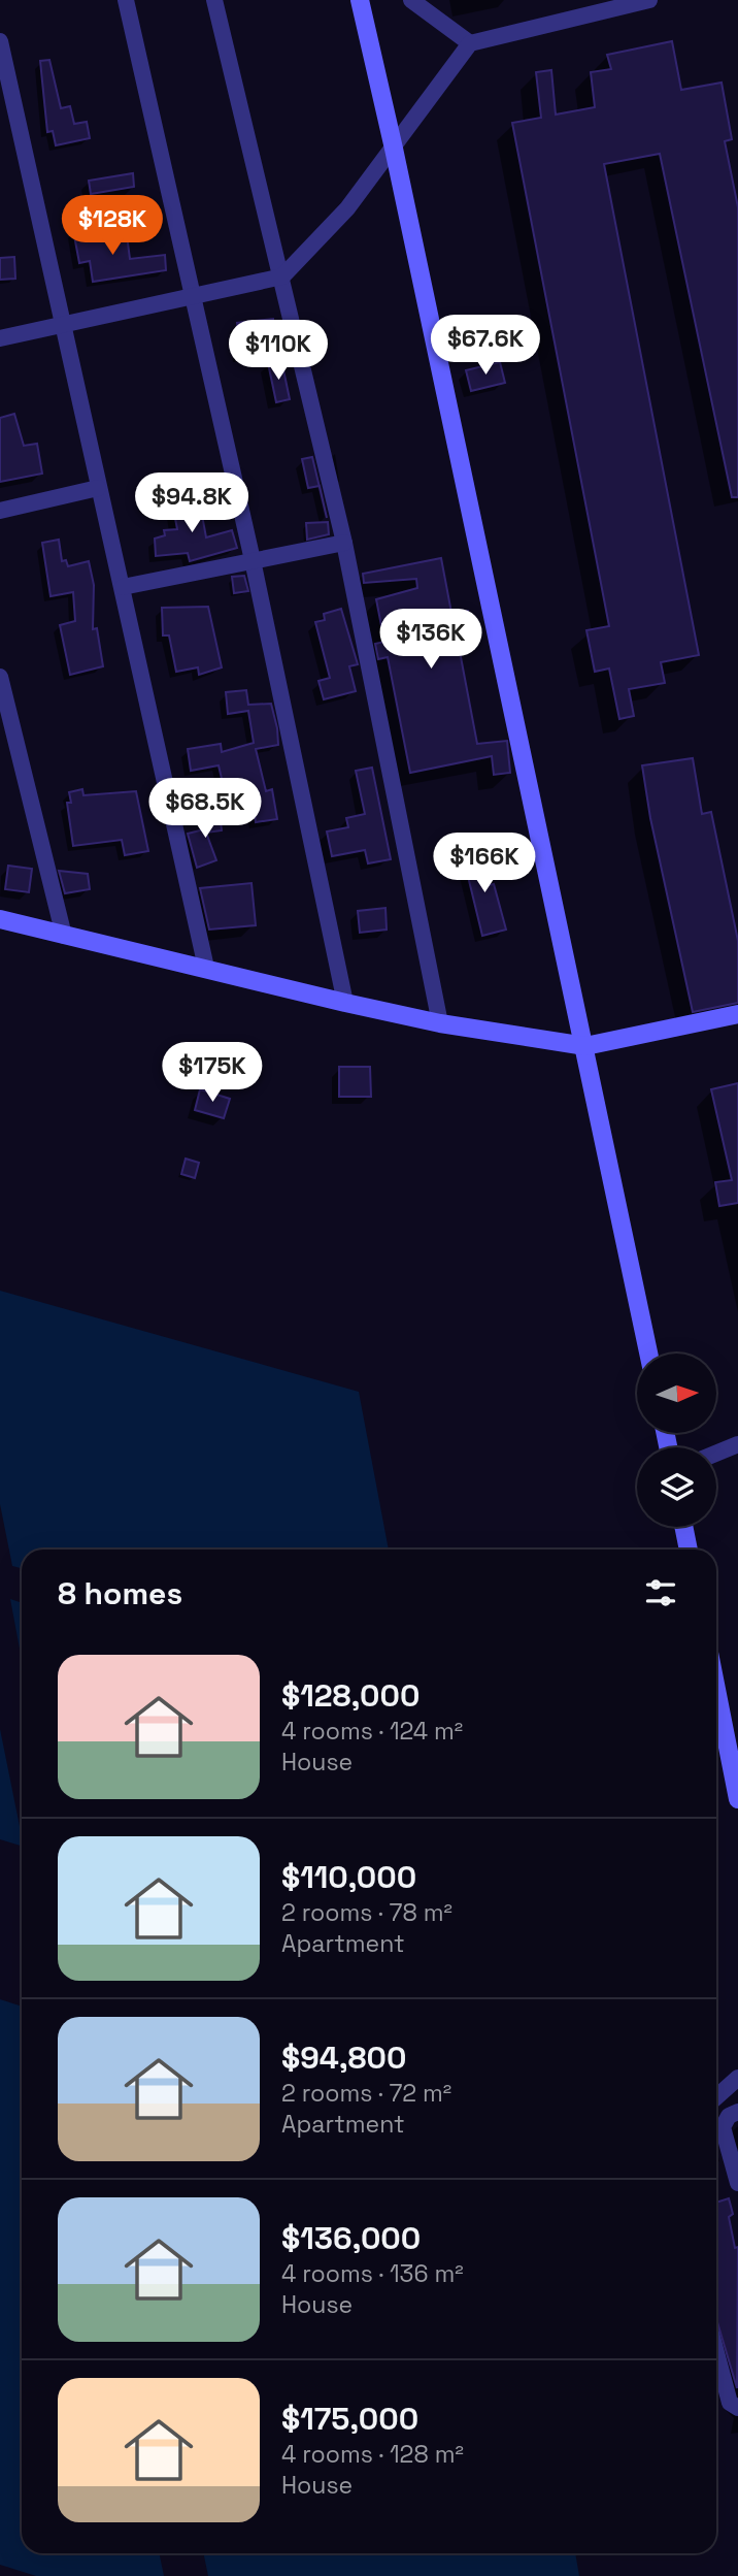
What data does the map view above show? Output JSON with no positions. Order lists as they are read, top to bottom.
{
  "north": "right",
  "page": {
    "price": [
      "$128K",
      "$67.6K",
      "$110K",
      "$94.8K",
      "$136K",
      "$68.5K",
      "$166K",
      "$175K"
    ],
    "heading": "8 homes",
    "list": [
      {
        "name": "$128,000",
        "note": "4 rooms · 124 m² · House"
      },
      {
        "name": "$110,000",
        "note": "2 rooms · 78 m² · Apartment"
      },
      {
        "name": "$94,800",
        "note": "2 rooms · 72 m² · Apartment"
      },
      {
        "name": "$136,000",
        "note": "4 rooms · 136 m² · House"
      },
      {
        "name": "$175,000",
        "note": "4 rooms · 128 m² · House"
      }
    ]
  }
}
